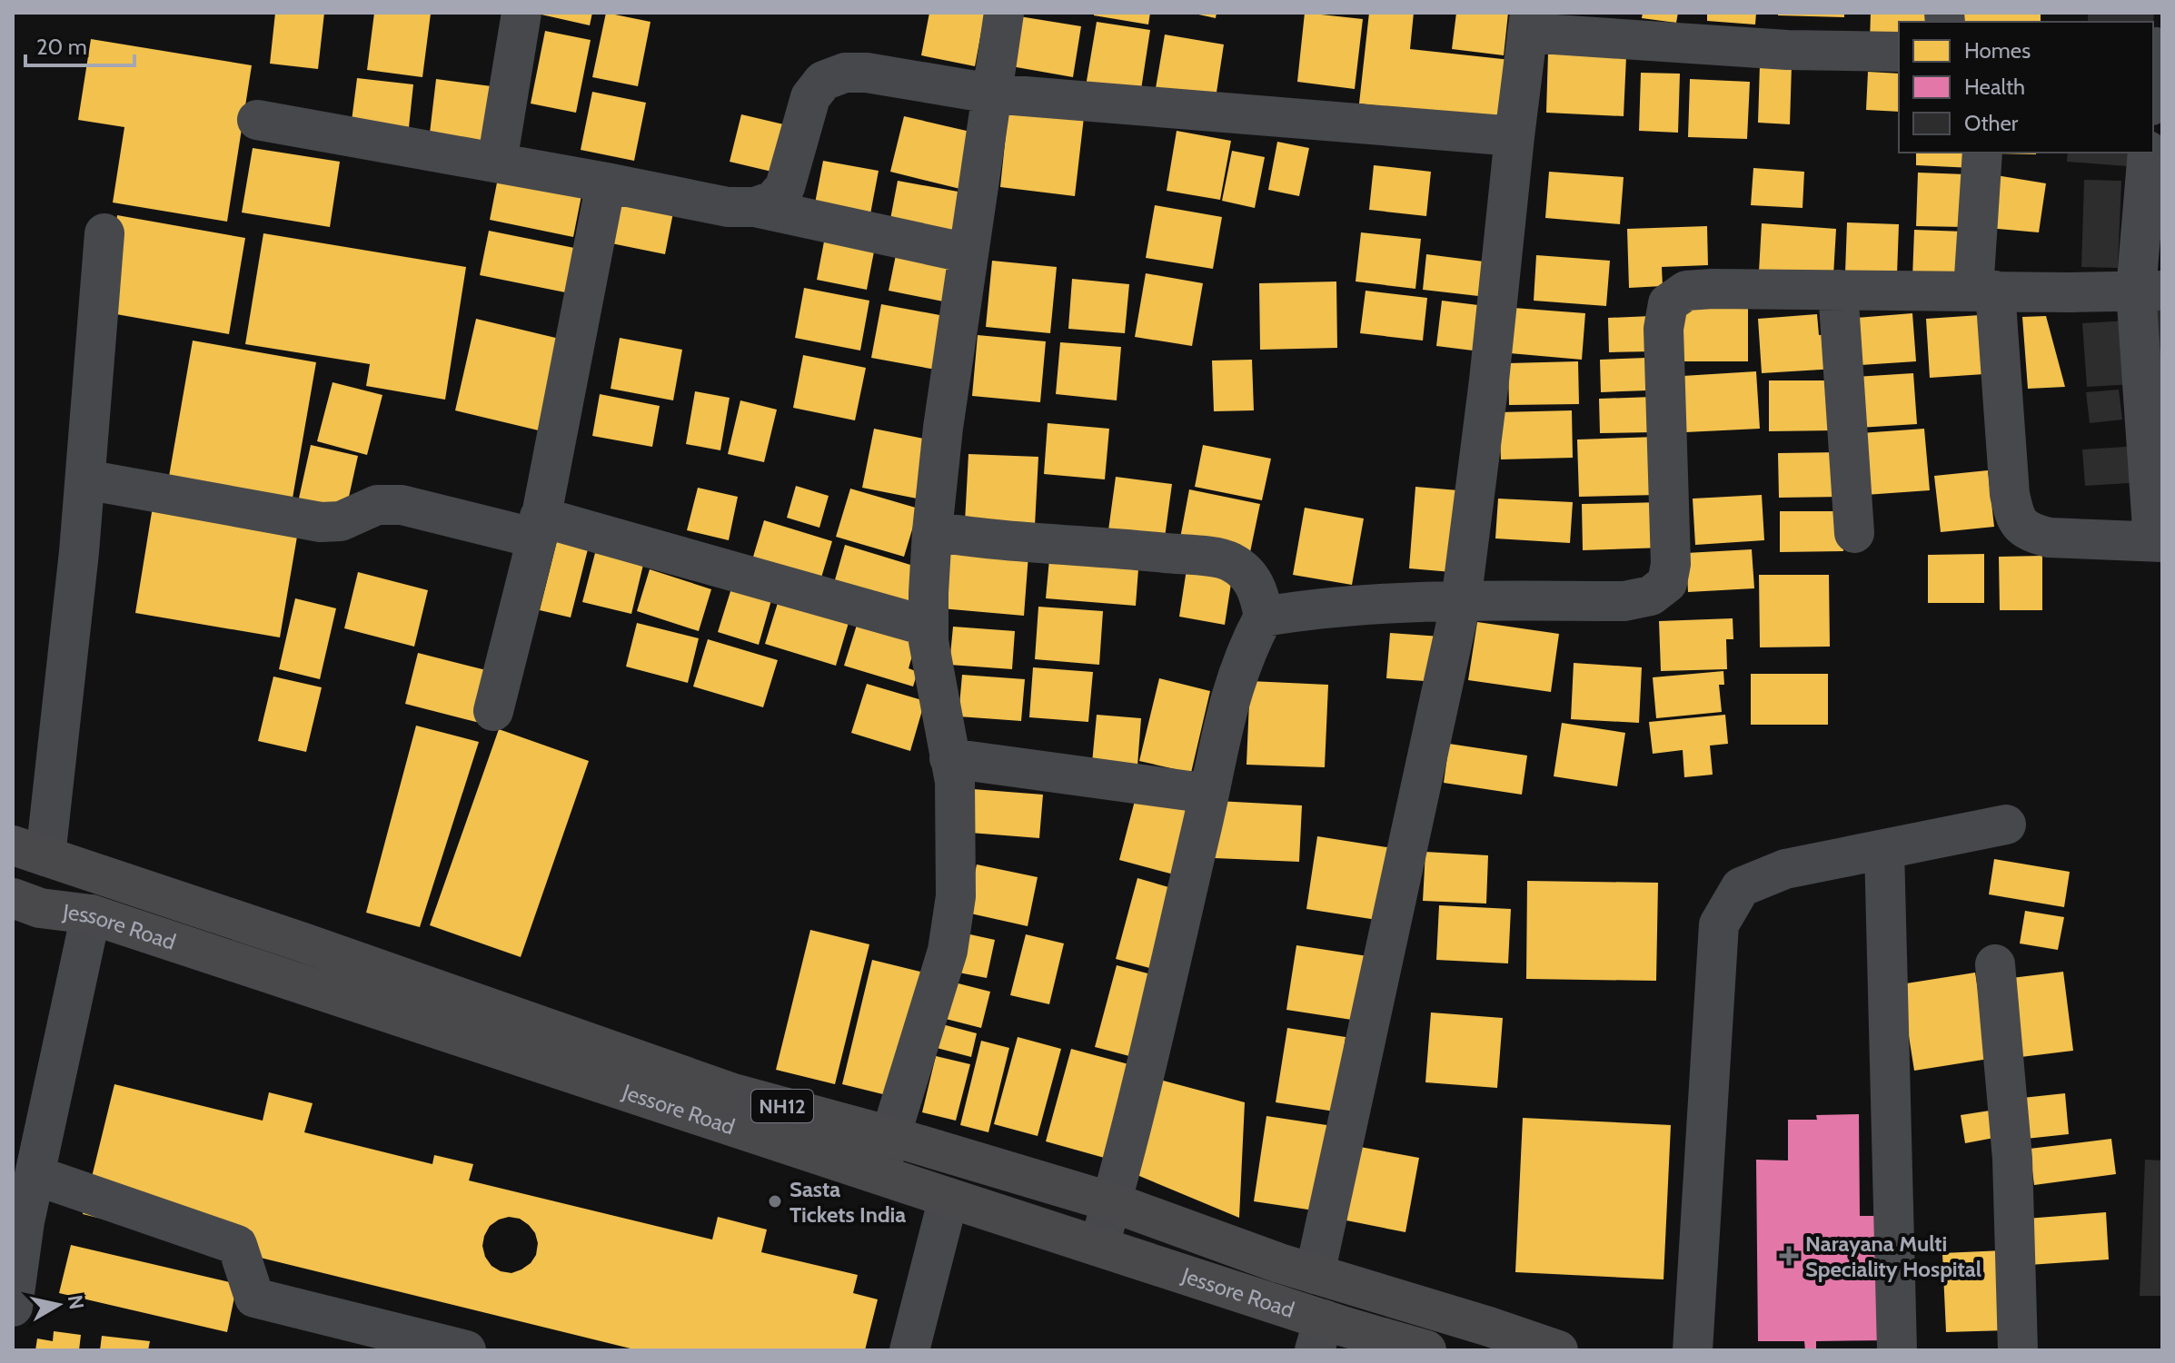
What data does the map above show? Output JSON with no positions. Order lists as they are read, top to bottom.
{
  "streets": {
    "highway": ["Jessore Road", "NH12"]
  },
  "places": {
    "other": ["Sasta Tickets India"],
    "health": ["Narayana Multi Speciality Hospital"]
  },
  "legend": ["Homes", "Health", "Other"],
  "scale_bar": "20 m",
  "north": "right"
}
